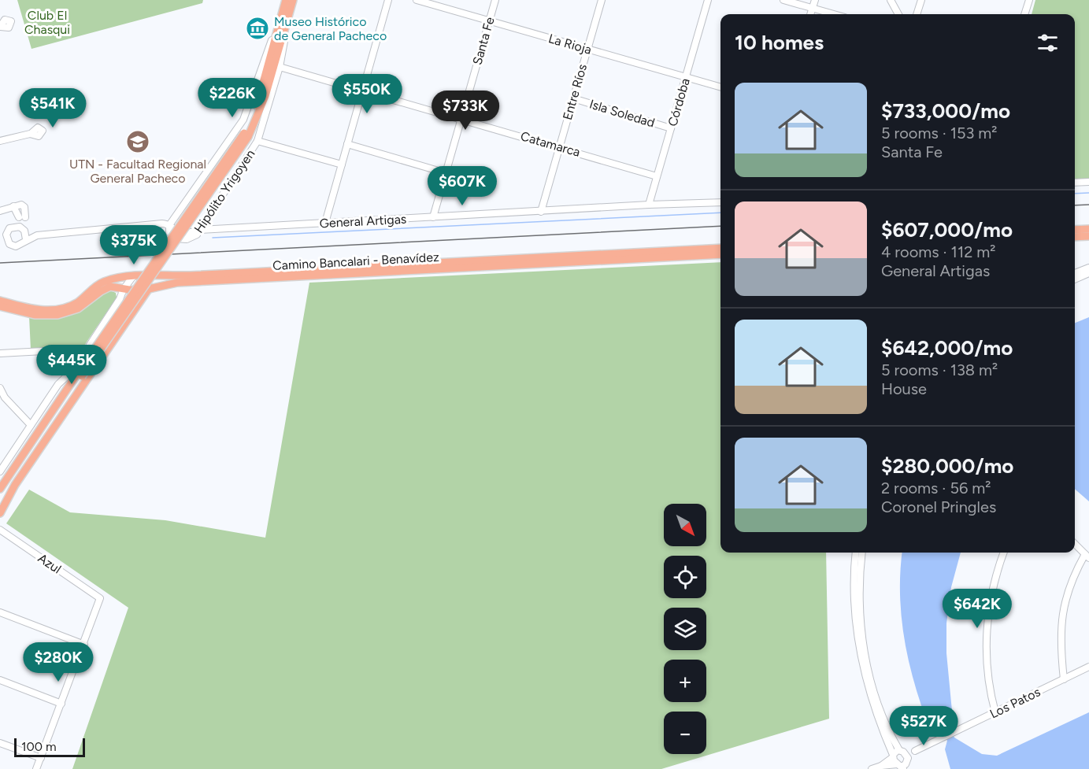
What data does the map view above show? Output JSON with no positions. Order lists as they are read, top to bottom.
{
  "streets": {
    "main road": ["Camino Bancalari - Benavídez"],
    "street": [
      "Santa Fe",
      "La Rioja",
      "Entre Ríos",
      "Córdoba",
      "Isla Soledad",
      "Catamarca",
      "Hipólito Yrigoyen",
      "General Artigas",
      "Azul",
      "Los Patos"
    ]
  },
  "crossings": [
    ["Santa Fe", "La Rioja"],
    ["Santa Fe", "Catamarca"],
    ["Santa Fe", "General Artigas"],
    ["La Rioja", "Entre Ríos"],
    ["La Rioja", "Córdoba"],
    ["Entre Ríos", "Isla Soledad"],
    ["Entre Ríos", "Catamarca"],
    ["Entre Ríos", "General Artigas"],
    ["Córdoba", "Isla Soledad"],
    ["Córdoba", "Catamarca"],
    ["Córdoba", "General Artigas"],
    ["Catamarca", "Hipólito Yrigoyen"],
    ["Hipólito Yrigoyen", "General Artigas"]
  ],
  "parks": ["Club El Chasqui"],
  "places": {
    "museum": ["Museo Histórico de General Pacheco"],
    "school or university": ["UTN - Facultad Regional General Pacheco"]
  },
  "scale_bar": "100 m",
  "north": "bottom right",
  "page": {
    "heading": "10 homes",
    "list": [
      {
        "name": "$733,000/mo",
        "note": "5 rooms · 153 m² · Santa Fe"
      },
      {
        "name": "$607,000/mo",
        "note": "4 rooms · 112 m² · General Artigas"
      },
      {
        "name": "$642,000/mo",
        "note": "5 rooms · 138 m² · House"
      },
      {
        "name": "$280,000/mo",
        "note": "2 rooms · 56 m² · Coronel Pringles"
      }
    ],
    "price": [
      "$550K",
      "$226K",
      "$541K",
      "$733K",
      "$607K",
      "$375K",
      "$445K",
      "$642K",
      "$280K",
      "$527K"
    ],
    "map_buttons": ["+", "−"],
    "scale": "100 m"
  }
}
